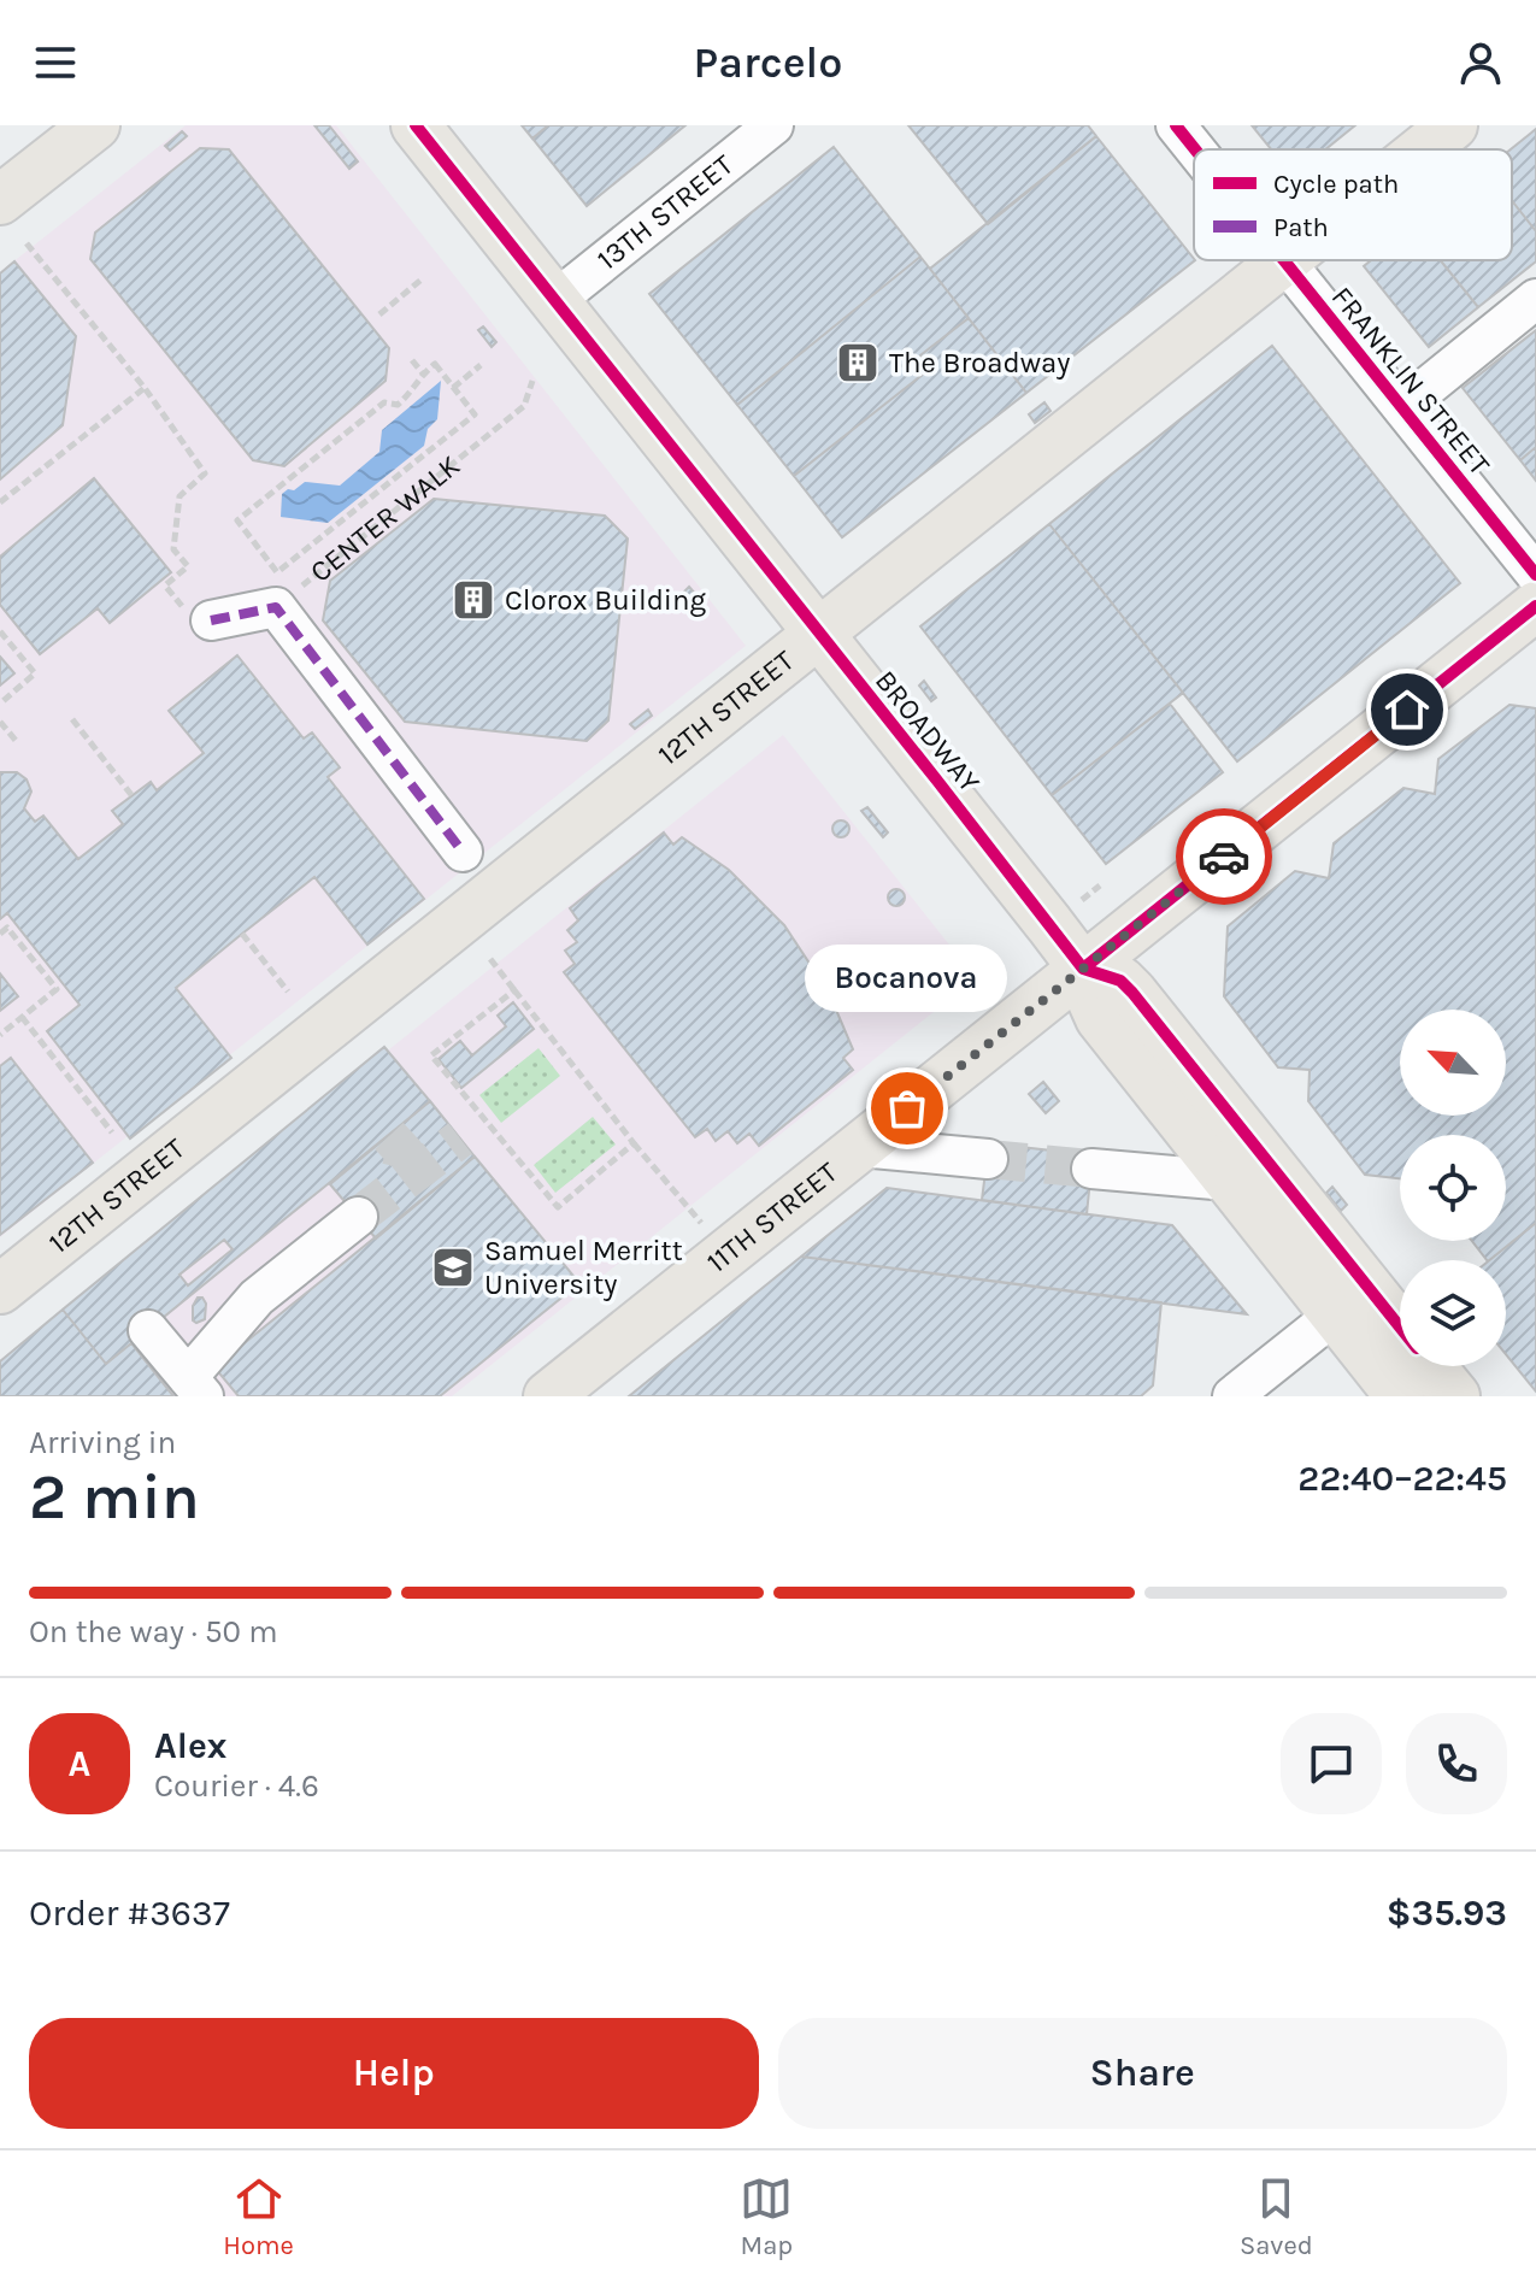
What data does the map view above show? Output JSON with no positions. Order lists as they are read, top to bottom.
{
  "streets": {
    "main road": ["12TH STREET", "BROADWAY", "11TH STREET"],
    "street": ["13TH STREET", "FRANKLIN STREET"],
    "path": ["CENTER WALK"]
  },
  "crossings": [
    ["13TH STREET", "BROADWAY"],
    ["FRANKLIN STREET", "12TH STREET"],
    ["12TH STREET", "BROADWAY"],
    ["BROADWAY", "11TH STREET"]
  ],
  "places": {
    "building": ["The Broadway", "Clorox Building"],
    "other": ["Bocanova"],
    "school or university": ["Samuel Merritt University"]
  },
  "legend": ["Cycle path", "Path"],
  "north": "top left",
  "page": {
    "header": "Parcelo",
    "bubble": "Bocanova",
    "heading": ["2 min", "Arriving in", "22:40–22:45"],
    "panel": [
      "Alex",
      "Courier · 4.6",
      "Order #3637",
      "$35.93"
    ],
    "bar": "On the way · 50 m",
    "round": "A",
    "buttons": ["Help", "Share"],
    "tabs": ["Home", "Map", "Saved"]
  }
}
